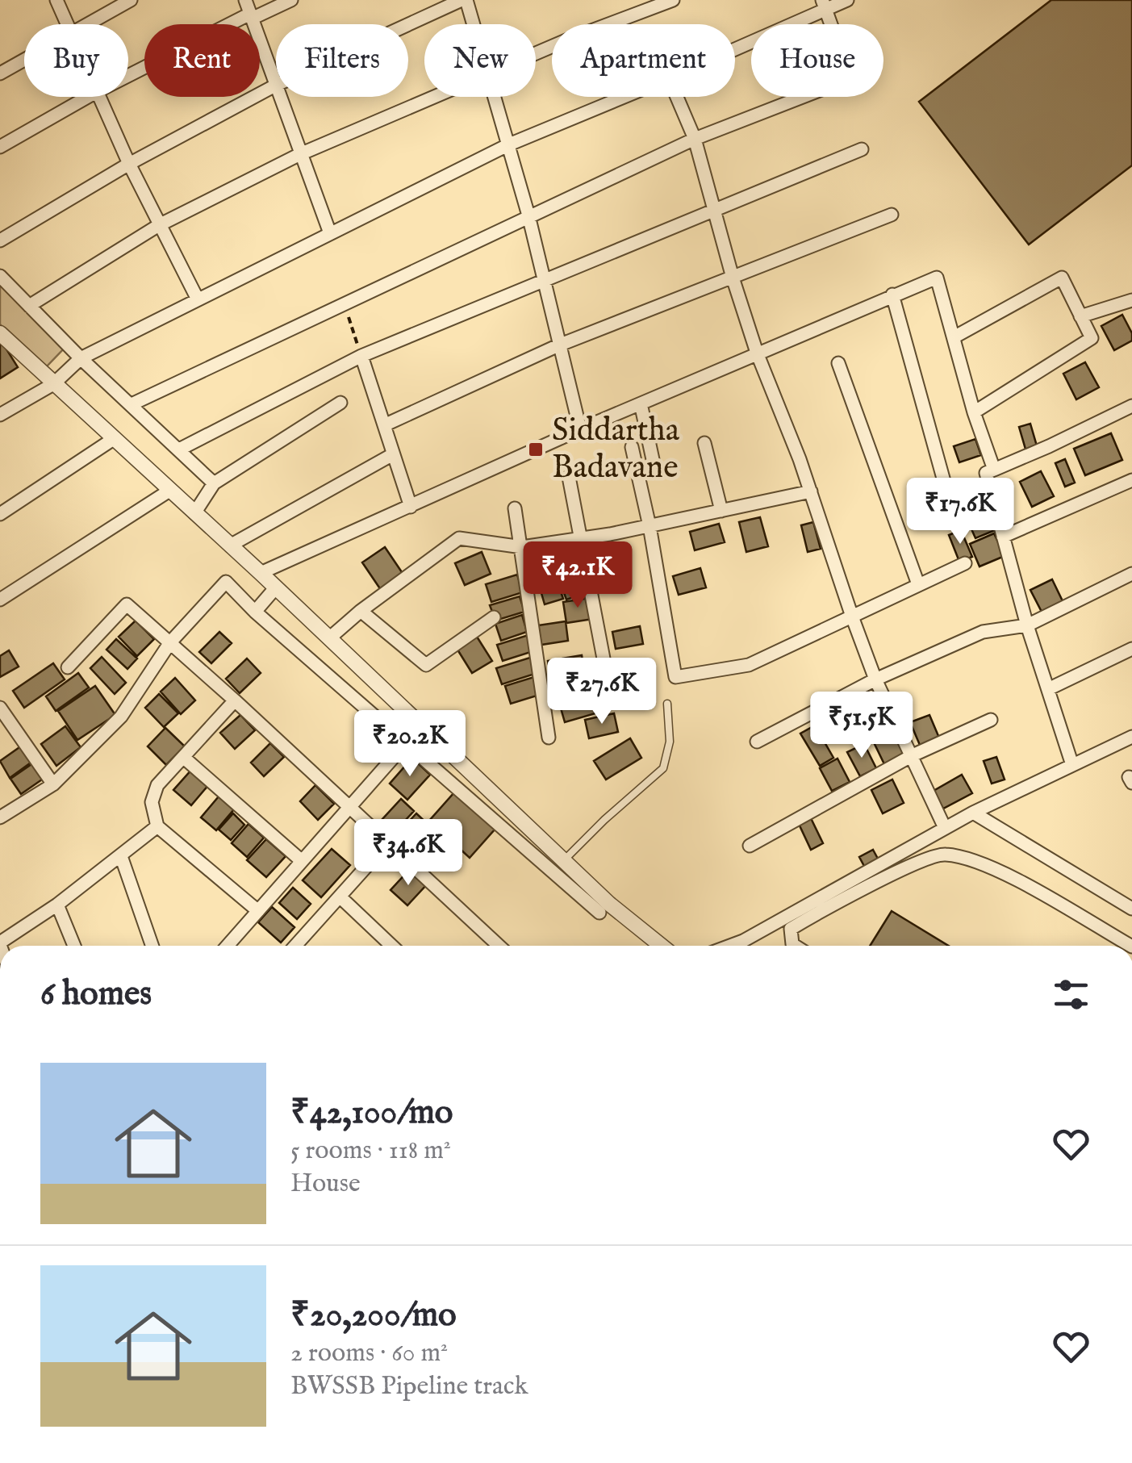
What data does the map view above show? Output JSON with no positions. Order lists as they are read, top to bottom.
{
  "places": {
    "transit": ["Siddartha Badavane"]
  },
  "page": {
    "chip": [
      "Buy",
      "Rent",
      "Filters",
      "New",
      "Apartment",
      "House"
    ],
    "price": [
      "₹17.6K",
      "₹42.1K",
      "₹27.6K",
      "₹51.5K",
      "₹20.2K",
      "₹34.6K"
    ],
    "heading": "6 homes",
    "list": [
      {
        "name": "₹42,100/mo",
        "note": "5 rooms · 118 m² · House"
      },
      {
        "name": "₹20,200/mo",
        "note": "2 rooms · 60 m² · BWSSB Pipeline track"
      }
    ]
  }
}
